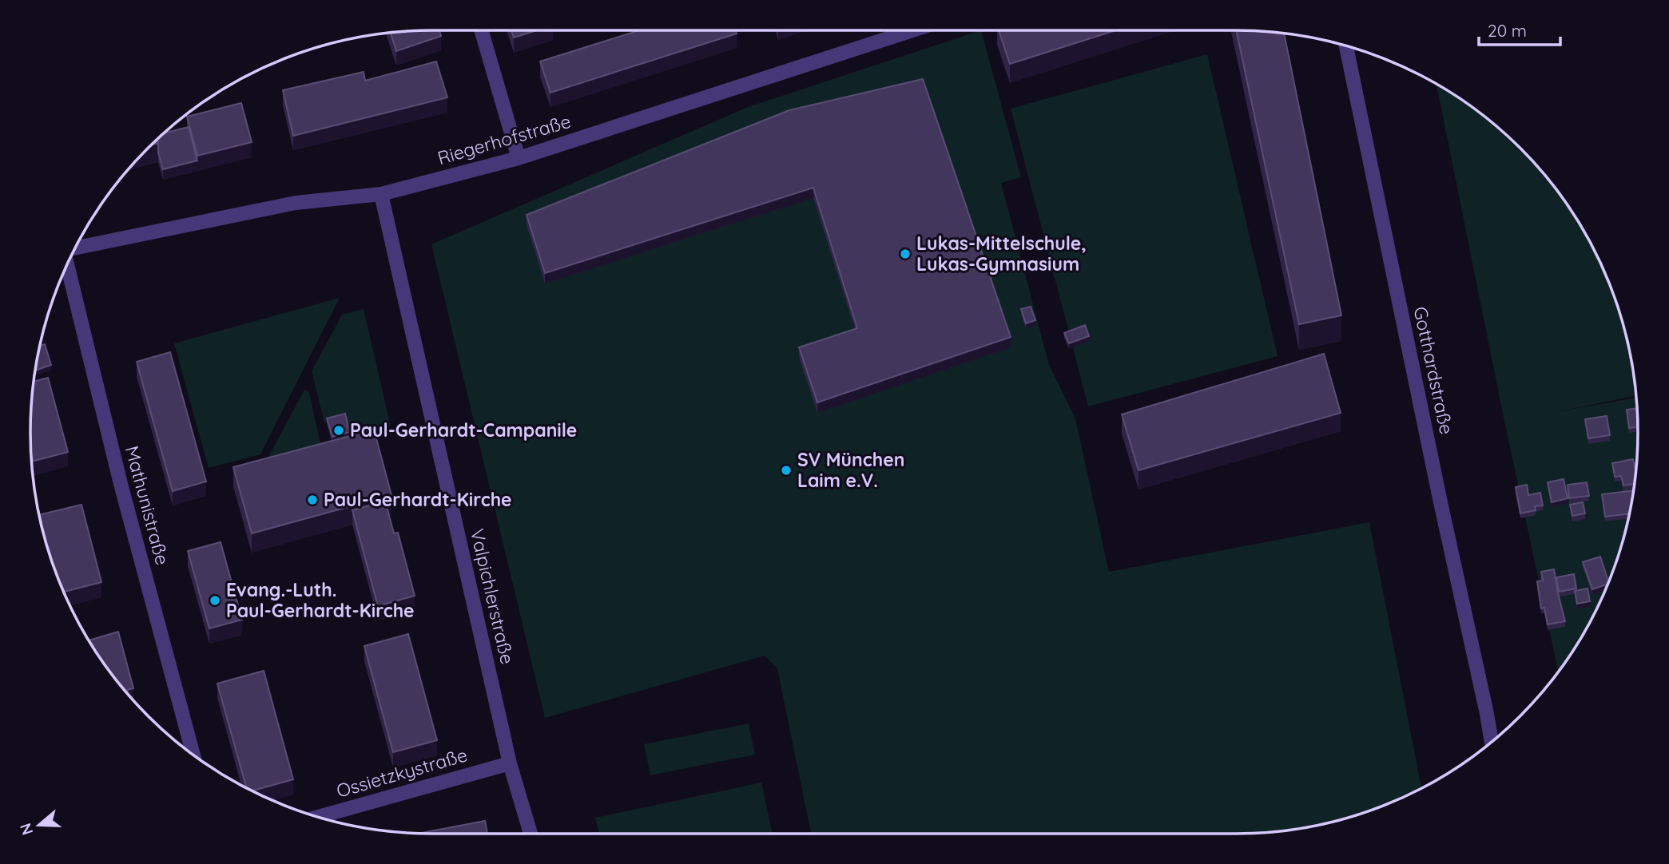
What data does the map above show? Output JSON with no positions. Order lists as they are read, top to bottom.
{
  "streets": {
    "street": [
      "Riegerhofstraße",
      "Gotthardstraße",
      "Mathunistraße",
      "Valpichlerstraße",
      "Ossietzkystraße"
    ]
  },
  "crossings": [
    ["Riegerhofstraße", "Valpichlerstraße"],
    ["Valpichlerstraße", "Ossietzkystraße"]
  ],
  "places": [
    "Lukas-Mittelschule, Lukas-Gymnasium",
    "Paul-Gerhardt-Campanile",
    "SV München Laim e.V.",
    "Paul-Gerhardt-Kirche",
    "Evang.-Luth. Paul-Gerhardt-Kirche"
  ],
  "scale_bar": "20 m",
  "north": "left"
}
